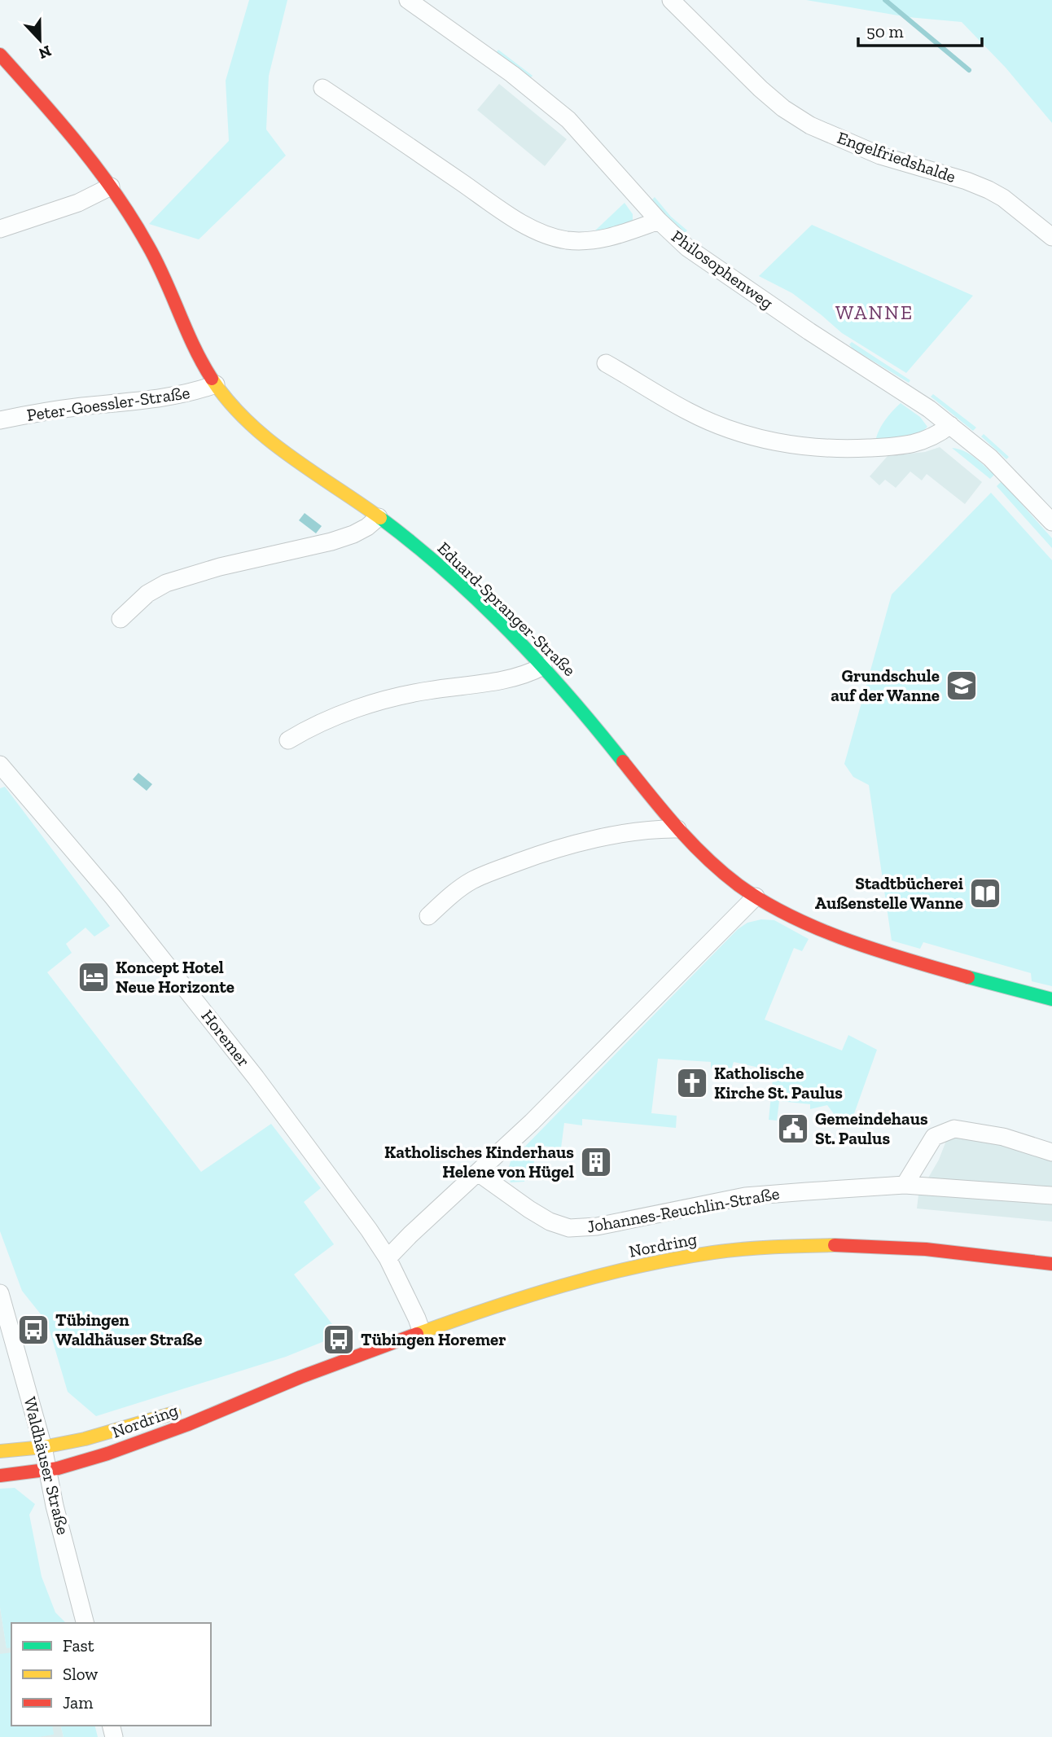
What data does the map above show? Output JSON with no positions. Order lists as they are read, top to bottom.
{
  "streets": {
    "street": [
      "Engelfriedshalde",
      "Philosophenweg",
      "Peter-Goessler-Straße",
      "Eduard-Spranger-Straße",
      "Horemer",
      "Johannes-Reuchlin-Straße",
      "Nordring",
      "Waldhäuser Straße"
    ]
  },
  "crossings": [
    ["Peter-Goessler-Straße", "Eduard-Spranger-Straße"],
    ["Horemer", "Nordring"],
    ["Nordring", "Waldhäuser Straße"]
  ],
  "districts": ["WANNE"],
  "places": {
    "school or university": ["Grundschule auf der Wanne"],
    "library": ["Stadtbücherei Außenstelle Wanne"],
    "hotel": ["Koncept Hotel Neue Horizonte"],
    "church": ["Katholische Kirche St. Paulus"],
    "public building": ["Gemeindehaus St. Paulus"],
    "building": ["Katholisches Kinderhaus Helene von Hügel"],
    "bus stop": ["Tübingen Waldhäuser Straße", "Tübingen Horemer"]
  },
  "legend": ["Fast", "Slow", "Jam"],
  "scale_bar": "50 m",
  "north": "bottom"
}
